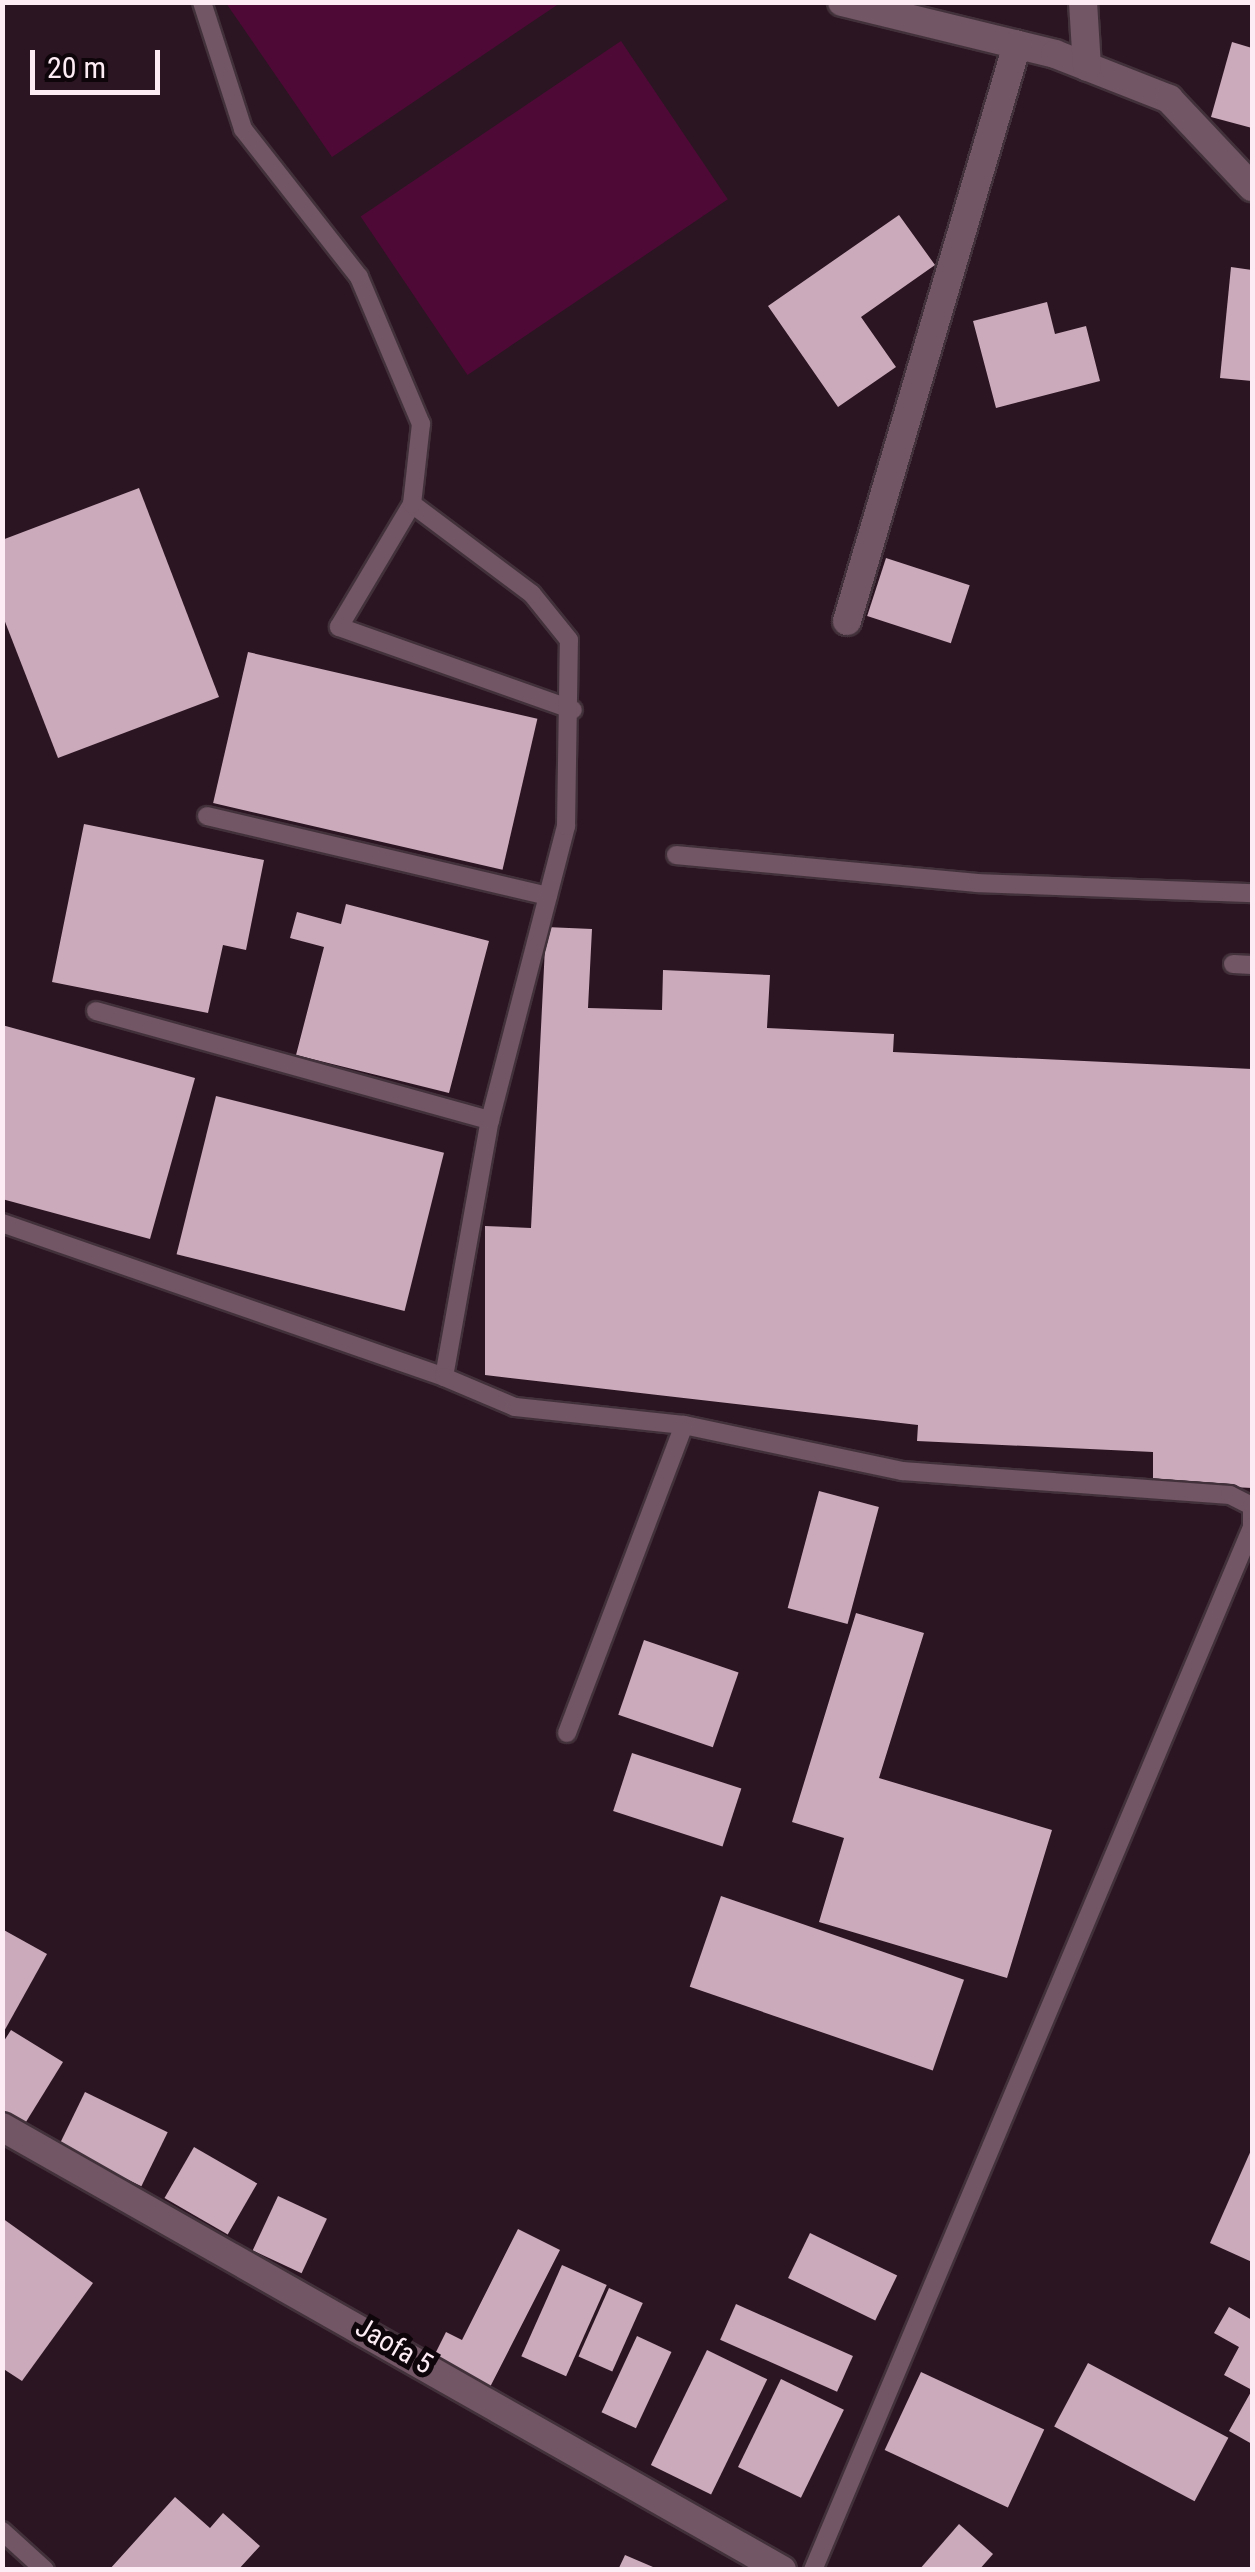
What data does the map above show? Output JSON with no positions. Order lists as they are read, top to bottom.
{
  "streets": {
    "street": ["Jaofa 5"]
  },
  "scale_bar": "20 m"
}
